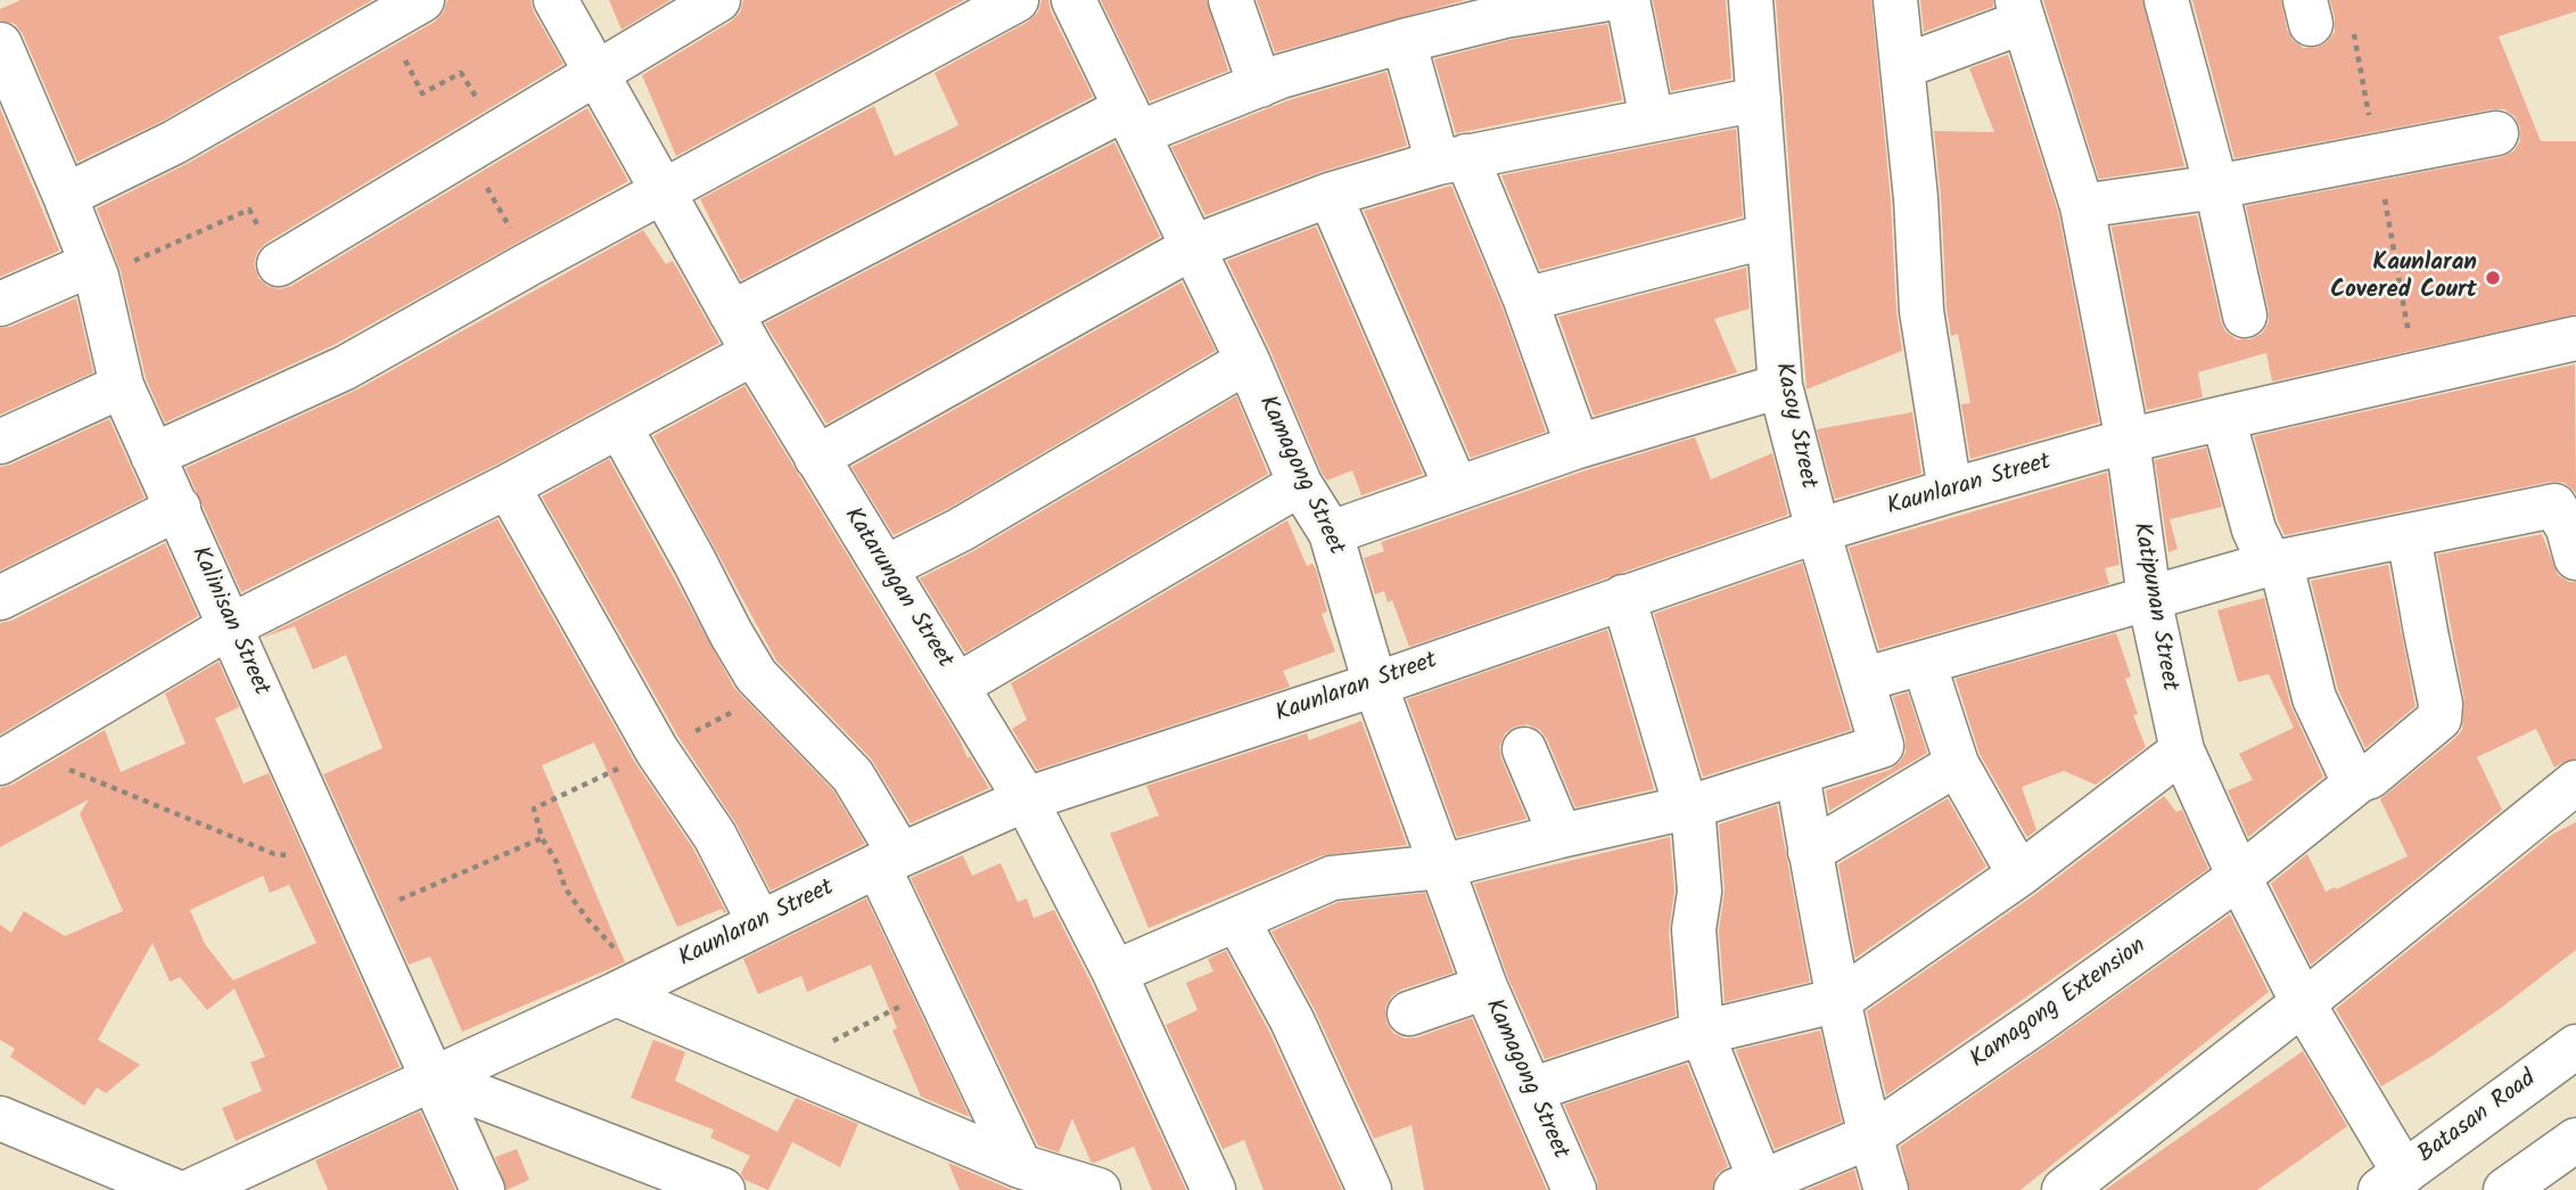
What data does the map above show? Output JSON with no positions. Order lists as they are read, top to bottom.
{
  "streets": {
    "street": [
      "Kasoy Street",
      "Kamagong Street",
      "Kaunlaran Street",
      "Katarungan Street",
      "Katipunan Street",
      "Kalinisan Street",
      "Kamagong Extension",
      "Batasan Road"
    ]
  },
  "crossings": [
    ["Kasoy Street", "Kaunlaran Street"],
    ["Kamagong Street", "Kaunlaran Street"],
    ["Kaunlaran Street", "Katarungan Street"],
    ["Kaunlaran Street", "Katipunan Street"],
    ["Kaunlaran Street", "Kalinisan Street"],
    ["Katipunan Street", "Kamagong Extension"],
    ["Katipunan Street", "Batasan Road"]
  ],
  "places": ["Kaunlaran Covered Court"]
}
